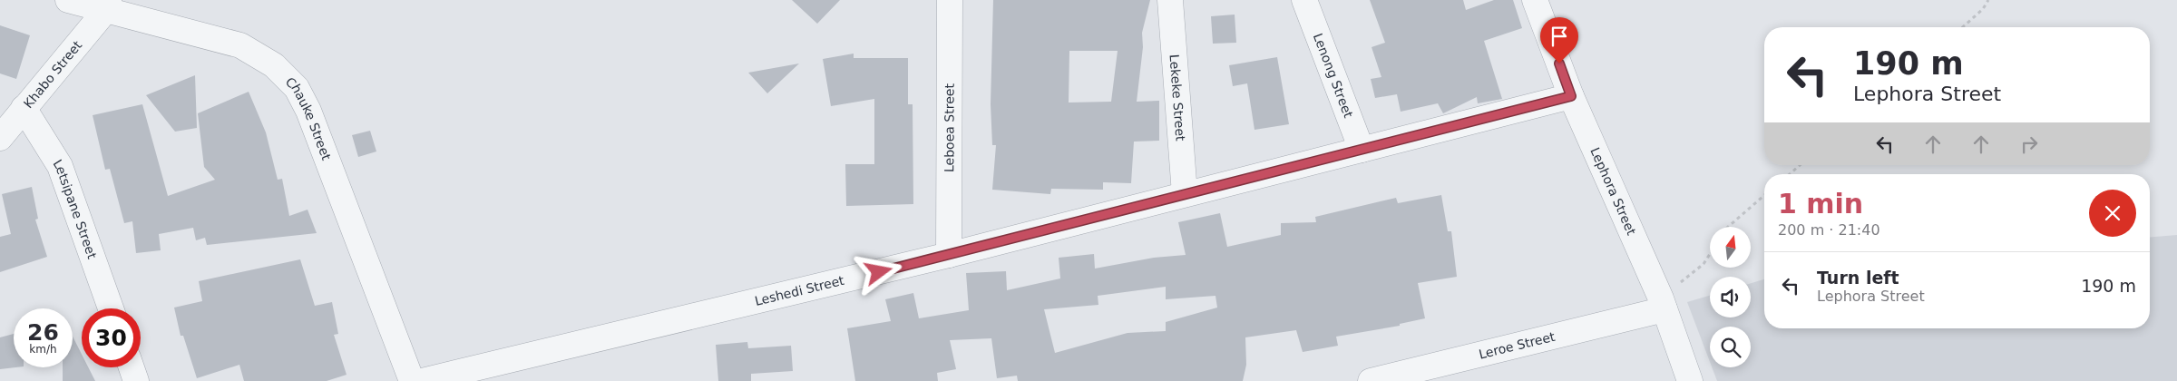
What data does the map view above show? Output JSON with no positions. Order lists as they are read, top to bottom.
{
  "streets": {
    "street": [
      "Khabo Street",
      "Lenong Street",
      "Lekeke Street",
      "Chauke Street",
      "Leboea Street",
      "Lephora Street",
      "Letsipane Street",
      "Leshedi Street",
      "Leroe Street"
    ]
  },
  "crossings": [
    ["Khabo Street", "Chauke Street"],
    ["Khabo Street", "Letsipane Street"],
    ["Lenong Street", "Leshedi Street"],
    ["Lekeke Street", "Leshedi Street"],
    ["Leboea Street", "Leshedi Street"],
    ["Lephora Street", "Leshedi Street"],
    ["Lephora Street", "Leroe Street"]
  ],
  "north": "top",
  "page": {
    "turn": ["190 m", "Lephora Street"],
    "heading": ["1 min", "200 m · 21:40"],
    "list": [
      {
        "name": "Turn left",
        "note": "Lephora Street",
        "value": "190 m"
      }
    ],
    "speed": "26 km/h",
    "limit": "30"
  }
}
